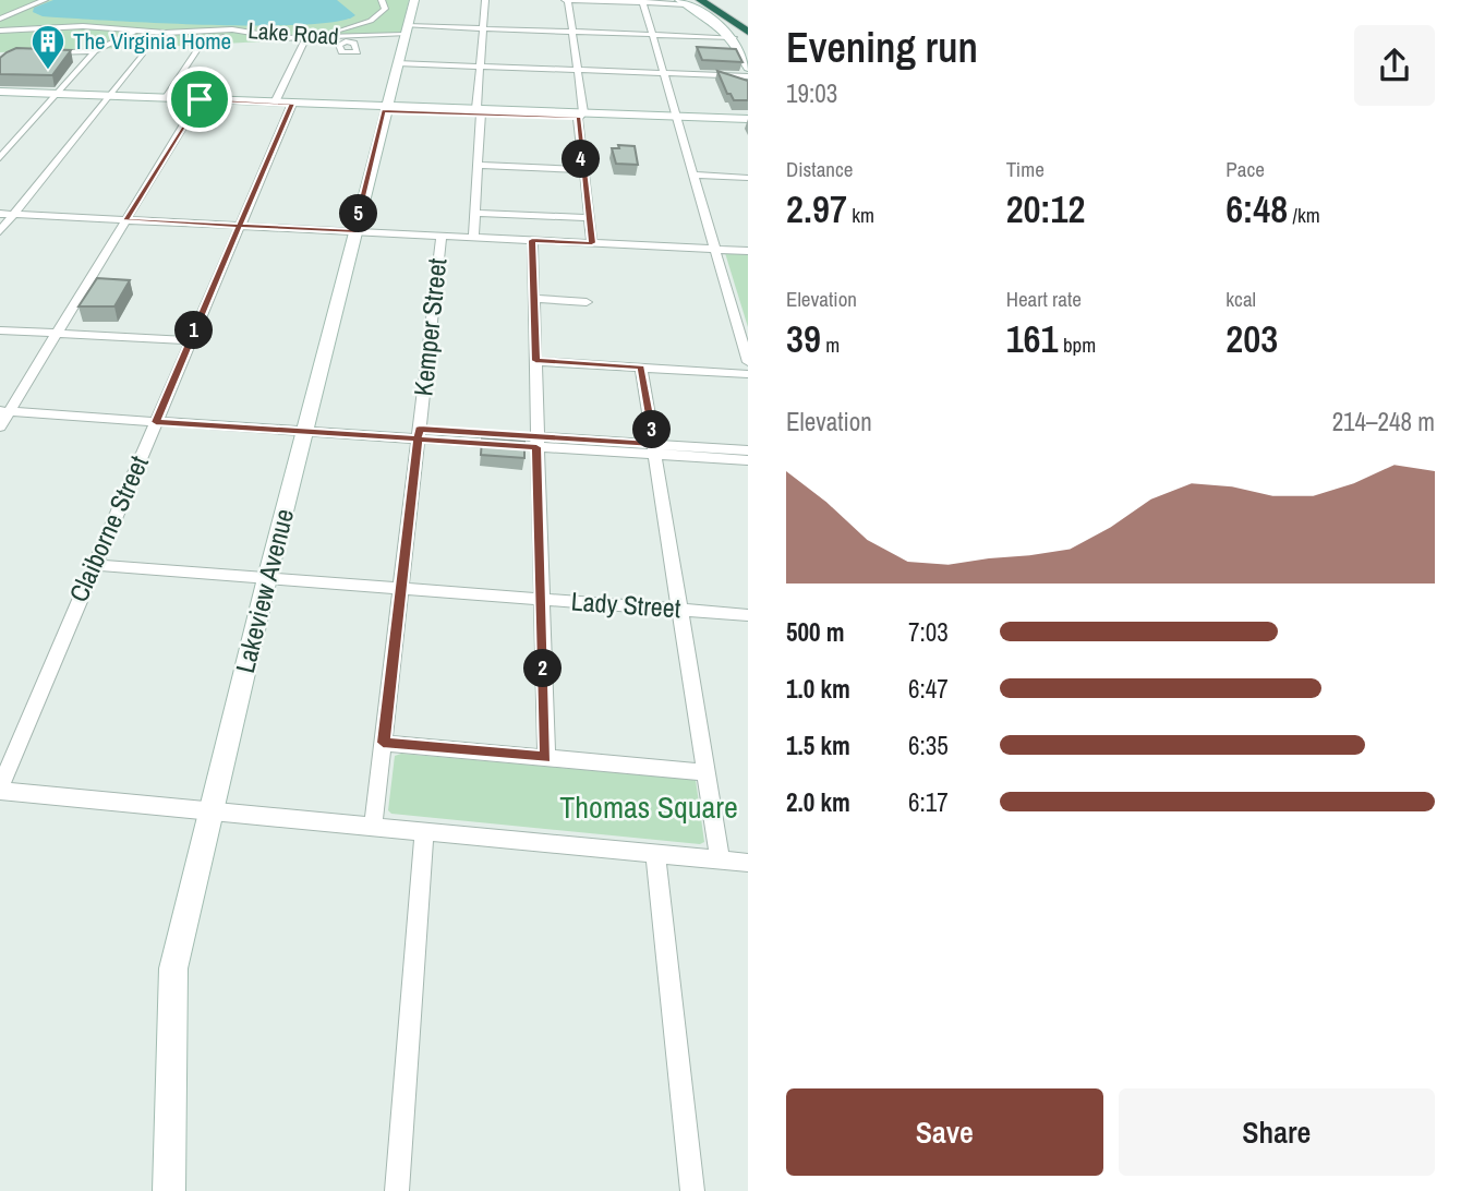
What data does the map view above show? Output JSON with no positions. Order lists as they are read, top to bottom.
{
  "streets": {
    "street": [
      "Lake Road",
      "Kemper Street",
      "Claiborne Street",
      "Lakeview Avenue",
      "Lady Street"
    ]
  },
  "crossings": [
    ["Lake Road", "Lakeview Avenue"],
    ["Kemper Street", "Lady Street"],
    ["Claiborne Street", "Lady Street"],
    ["Lakeview Avenue", "Lady Street"]
  ],
  "parks": ["Thomas Square"],
  "places": {
    "building": ["The Virginia Home"]
  },
  "page": {
    "heading": ["Evening run", "19:03"],
    "stats": [
      ["Distance", "2.97 km"],
      ["Time", "20:12"],
      ["Pace", "6:48 /km"],
      ["Elevation", "39 m"],
      ["Heart rate", "161 bpm"],
      ["kcal", "203"]
    ],
    "pins": [
      "4",
      "5",
      "1",
      "3",
      "2"
    ],
    "chart": ["Elevation", "214–248 m"],
    "list": [
      {
        "name": "500 m",
        "note": "7:03"
      },
      {
        "name": "1.0 km",
        "note": "6:47"
      },
      {
        "name": "1.5 km",
        "note": "6:35"
      },
      {
        "name": "2.0 km",
        "note": "6:17"
      }
    ],
    "buttons": ["Save", "Share"]
  }
}
